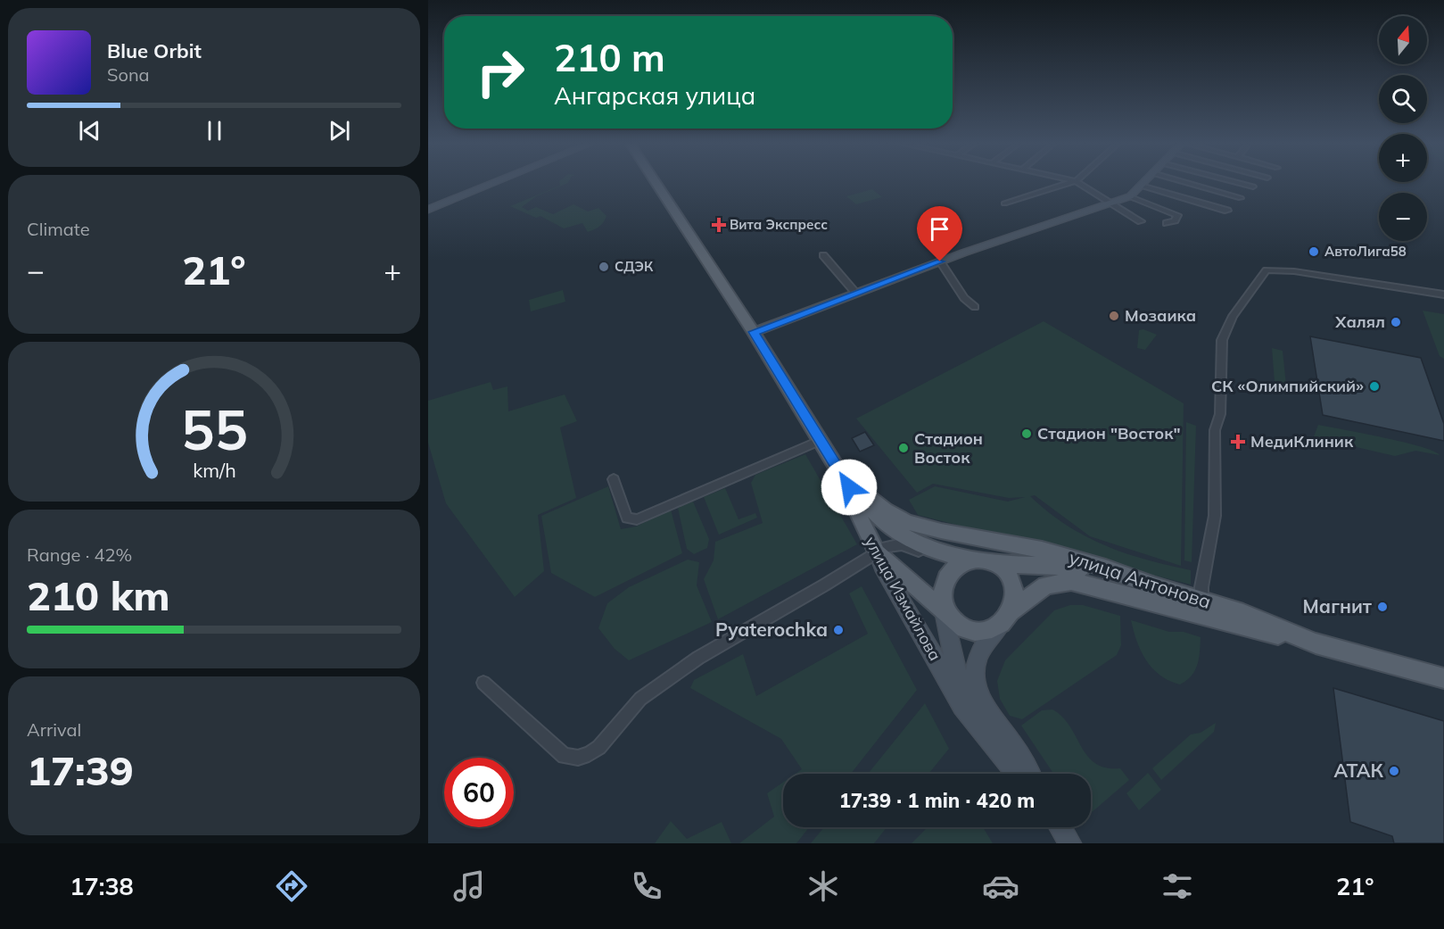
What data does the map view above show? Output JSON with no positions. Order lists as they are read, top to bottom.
{
  "streets": {
    "main road": ["улица Антонова", "улица Измайлова"]
  },
  "crossings": [
    ["улица Антонова", "улица Измайлова"]
  ],
  "places": {
    "health": ["Вита Экспресс", "МедиКлиник"],
    "other": [
      "АвтоЛига58",
      "СДЭК",
      "Мозаика",
      "Халял",
      "СК «Олимпийский»",
      "Стадион \"Восток\"",
      "Стадион Восток",
      "Магнит",
      "Pyaterochka",
      "АТАК"
    ]
  },
  "north": "top",
  "page": {
    "map_buttons": ["+", "−"],
    "turn": ["210 m", "Ангарская улица"],
    "song": ["Blue Orbit", "Sona"],
    "tile": [
      "Climate",
      ["Range · 42%", "210 km"],
      ["Arrival", "17:39"]
    ],
    "heat": ["−", "21°", "+"],
    "limit": "60",
    "trip": "17:39 · 1 min · 420 m",
    "tabs": ["17:38", "21°"],
    "gauge": ["55", "km/h"]
  }
}
